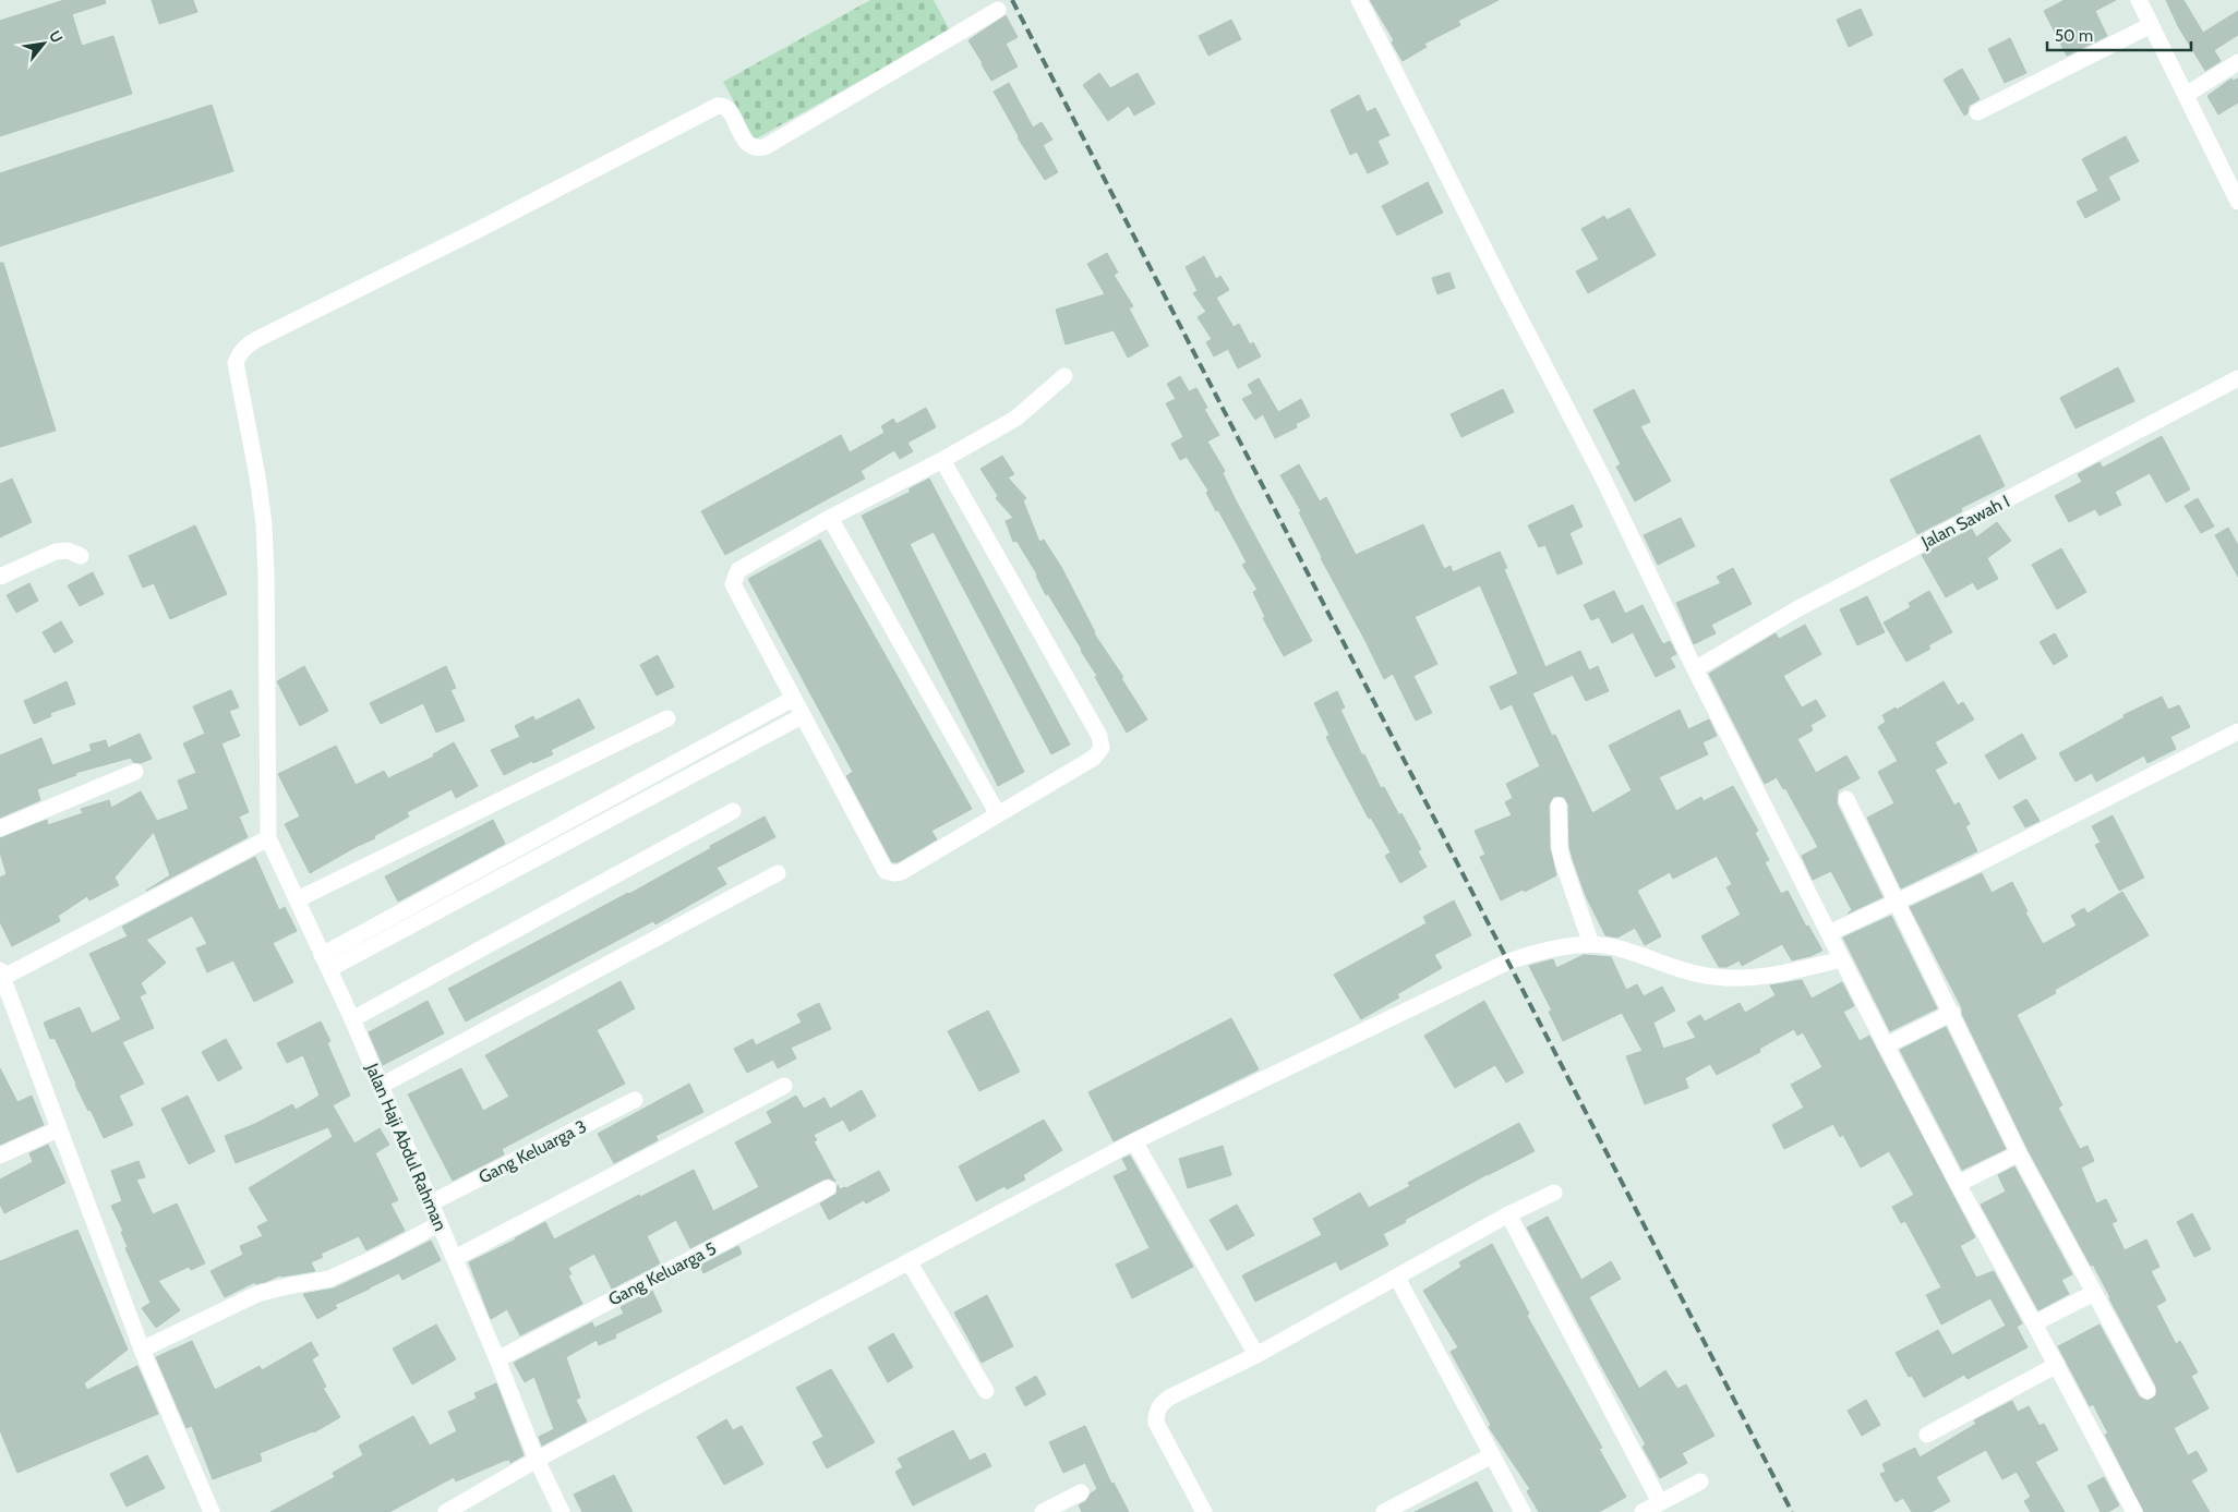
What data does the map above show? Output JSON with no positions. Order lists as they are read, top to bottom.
{
  "streets": {
    "street": [
      "Jalan Sawah I",
      "Jalan Haji Abdul Rahman",
      "Gang Keluarga 3",
      "Gang Keluarga 5"
    ]
  },
  "crossings": [
    ["Jalan Haji Abdul Rahman", "Gang Keluarga 3"],
    ["Jalan Haji Abdul Rahman", "Gang Keluarga 5"]
  ],
  "scale_bar": "50 m",
  "north": "top right"
}
